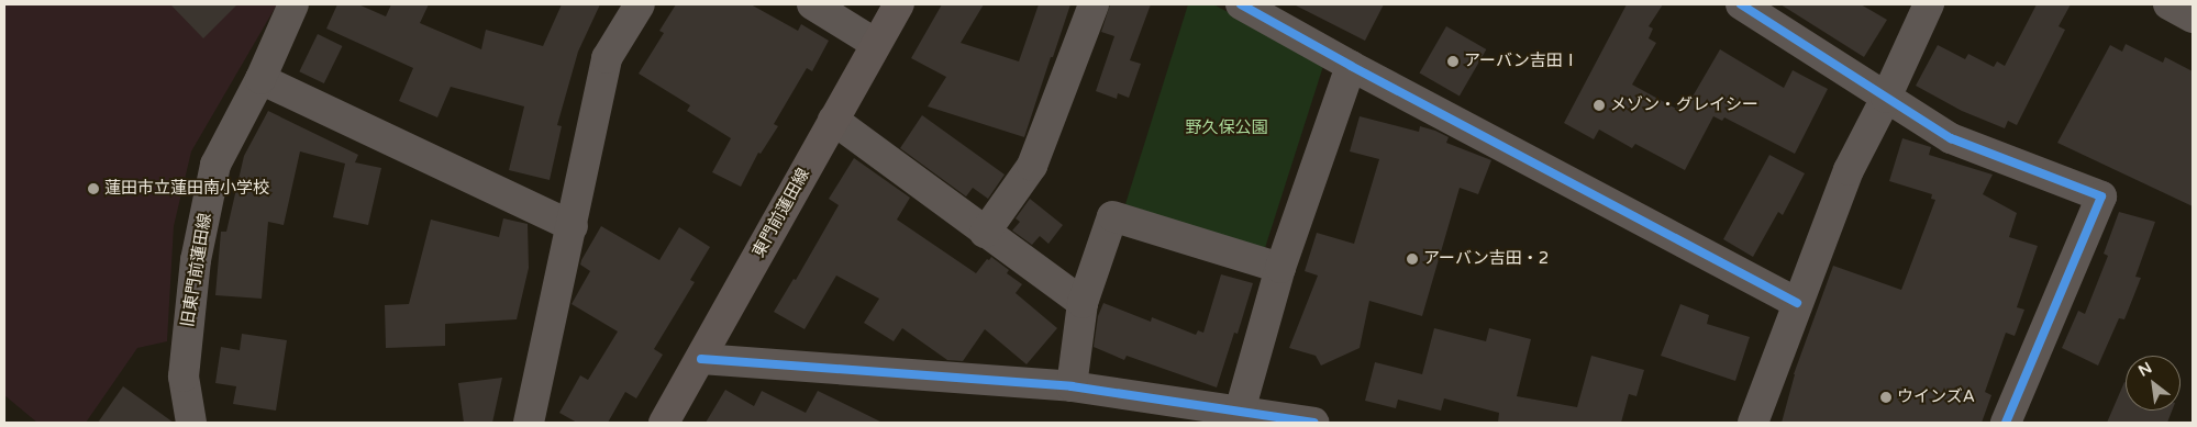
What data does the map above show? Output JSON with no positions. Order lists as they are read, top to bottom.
{
  "streets": {
    "main road": ["東門前蓮田線"],
    "street": ["旧東門前蓮田線"]
  },
  "parks": ["野久保公園"],
  "places": [
    "アーバン吉田Ⅰ",
    "メゾン・グレイシー",
    "蓮田市立蓮田南小学校",
    "アーバン吉田・2",
    "ウインズA"
  ],
  "north": "top left"
}
